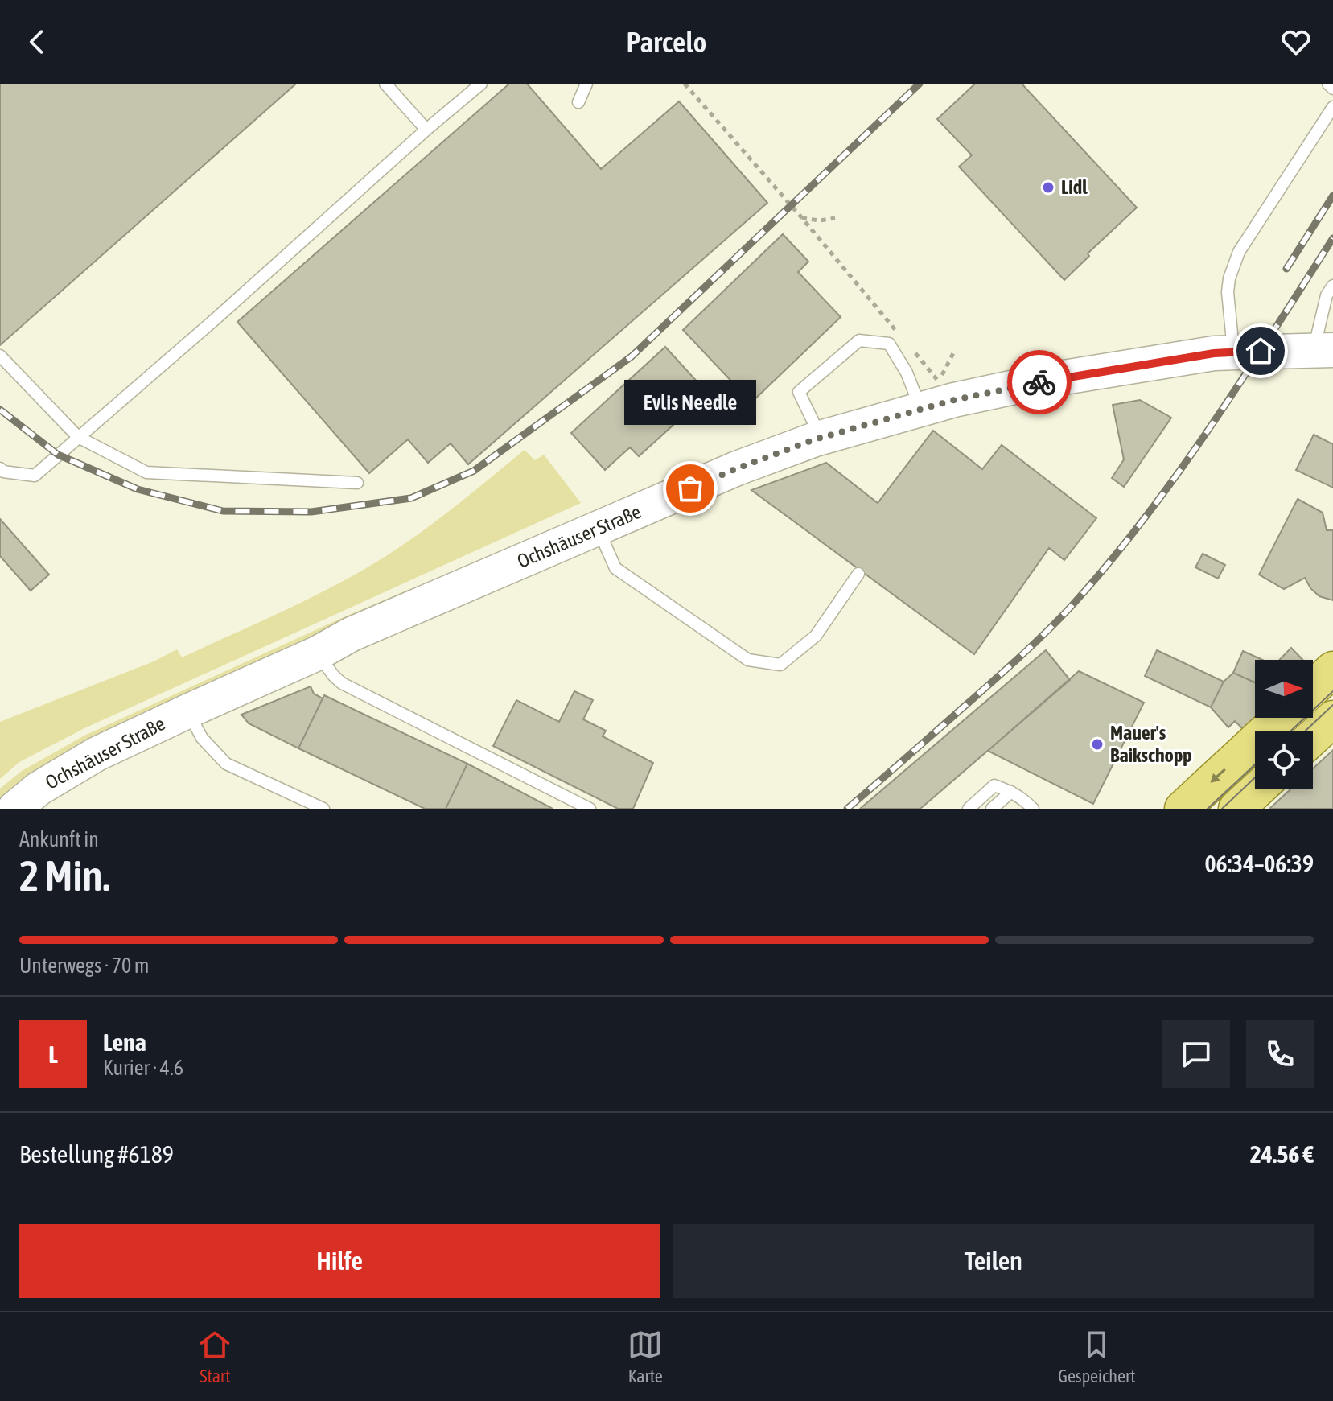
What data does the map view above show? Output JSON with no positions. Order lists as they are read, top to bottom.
{
  "streets": {
    "street": ["Ochshäuser Straße"]
  },
  "places": ["Lidl", "Evlis Needle", "Mauer's Baikschopp"],
  "north": "right",
  "page": {
    "header": "Parcelo",
    "bubble": "Evlis Needle",
    "heading": ["2 Min.", "Ankunft in", "06:34–06:39"],
    "panel": [
      "Lena",
      "Kurier · 4.6",
      "Bestellung #6189",
      "24.56 €"
    ],
    "bar": "Unterwegs · 70 m",
    "round": "L",
    "buttons": ["Hilfe", "Teilen"],
    "tabs": ["Start", "Karte", "Gespeichert"]
  }
}
